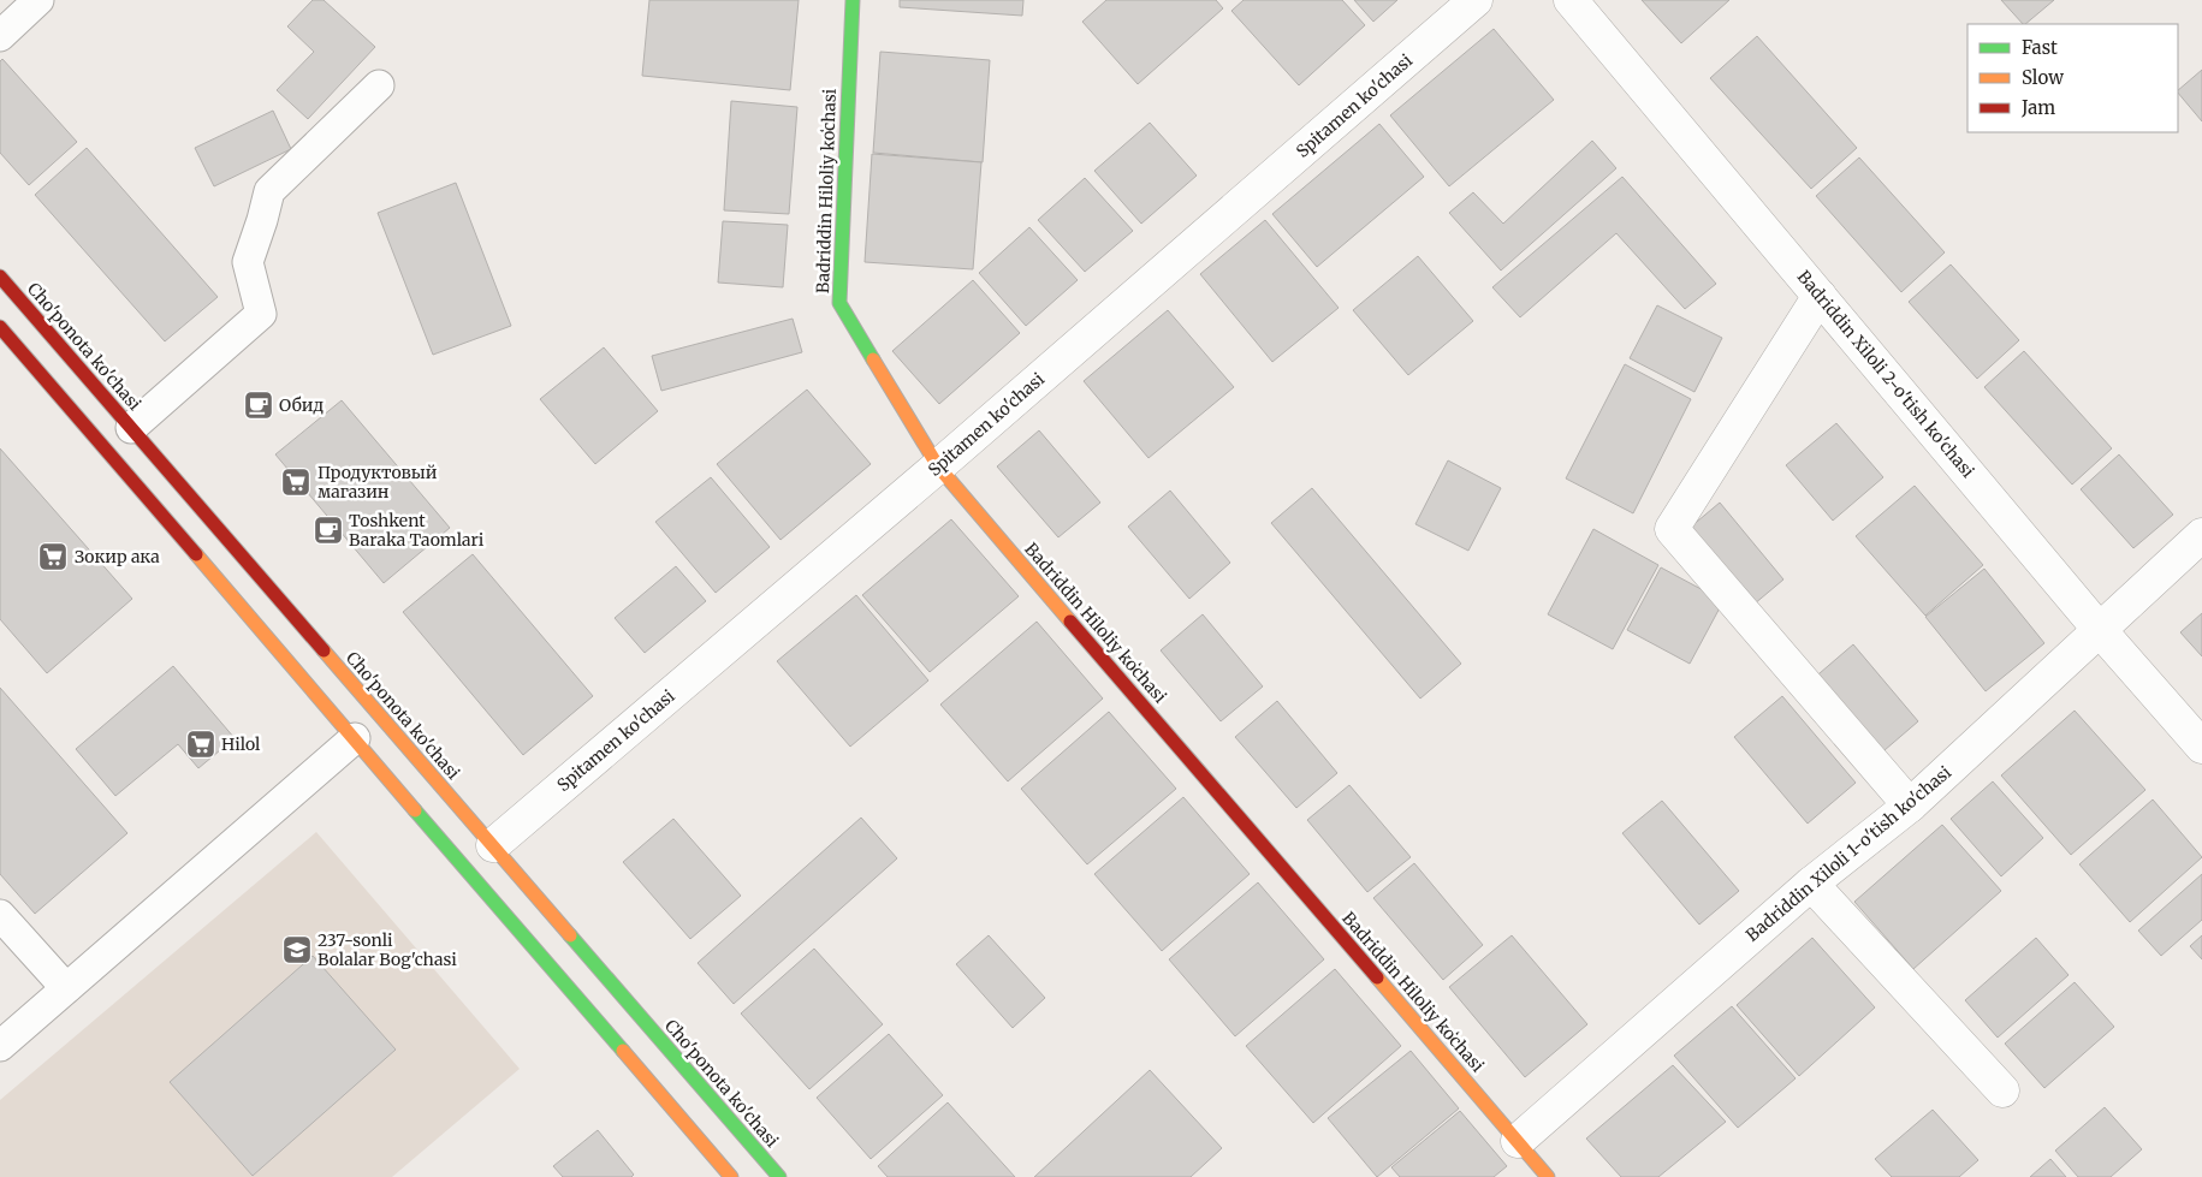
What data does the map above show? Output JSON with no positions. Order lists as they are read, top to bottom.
{
  "streets": {
    "main road": ["Badriddin Hiloliy koʻchasi", "Cho'ponota ko'chasi"],
    "street": ["Spitamen ko'chasi", "Badriddin Xiloli 2-o'tish ko'chasi", "Badriddin Xiloli 1-o'tish ko'chasi"]
  },
  "crossings": [
    ["Spitamen ko'chasi", "Badriddin Hiloliy koʻchasi"],
    ["Spitamen ko'chasi", "Cho'ponota ko'chasi"],
    ["Badriddin Hiloliy koʻchasi", "Badriddin Xiloli 1-o'tish ko'chasi"],
    ["Badriddin Xiloli 2-o'tish ko'chasi", "Badriddin Xiloli 1-o'tish ko'chasi"]
  ],
  "places": {
    "cafe": ["Обид", "Toshkent Baraka Taomlari"],
    "supermarket": ["Продуктовый магазин", "Зокир ака", "Hilol"],
    "school or university": ["237-sonli Bolalar Bog'chasi"]
  },
  "legend": ["Fast", "Slow", "Jam"]
}
